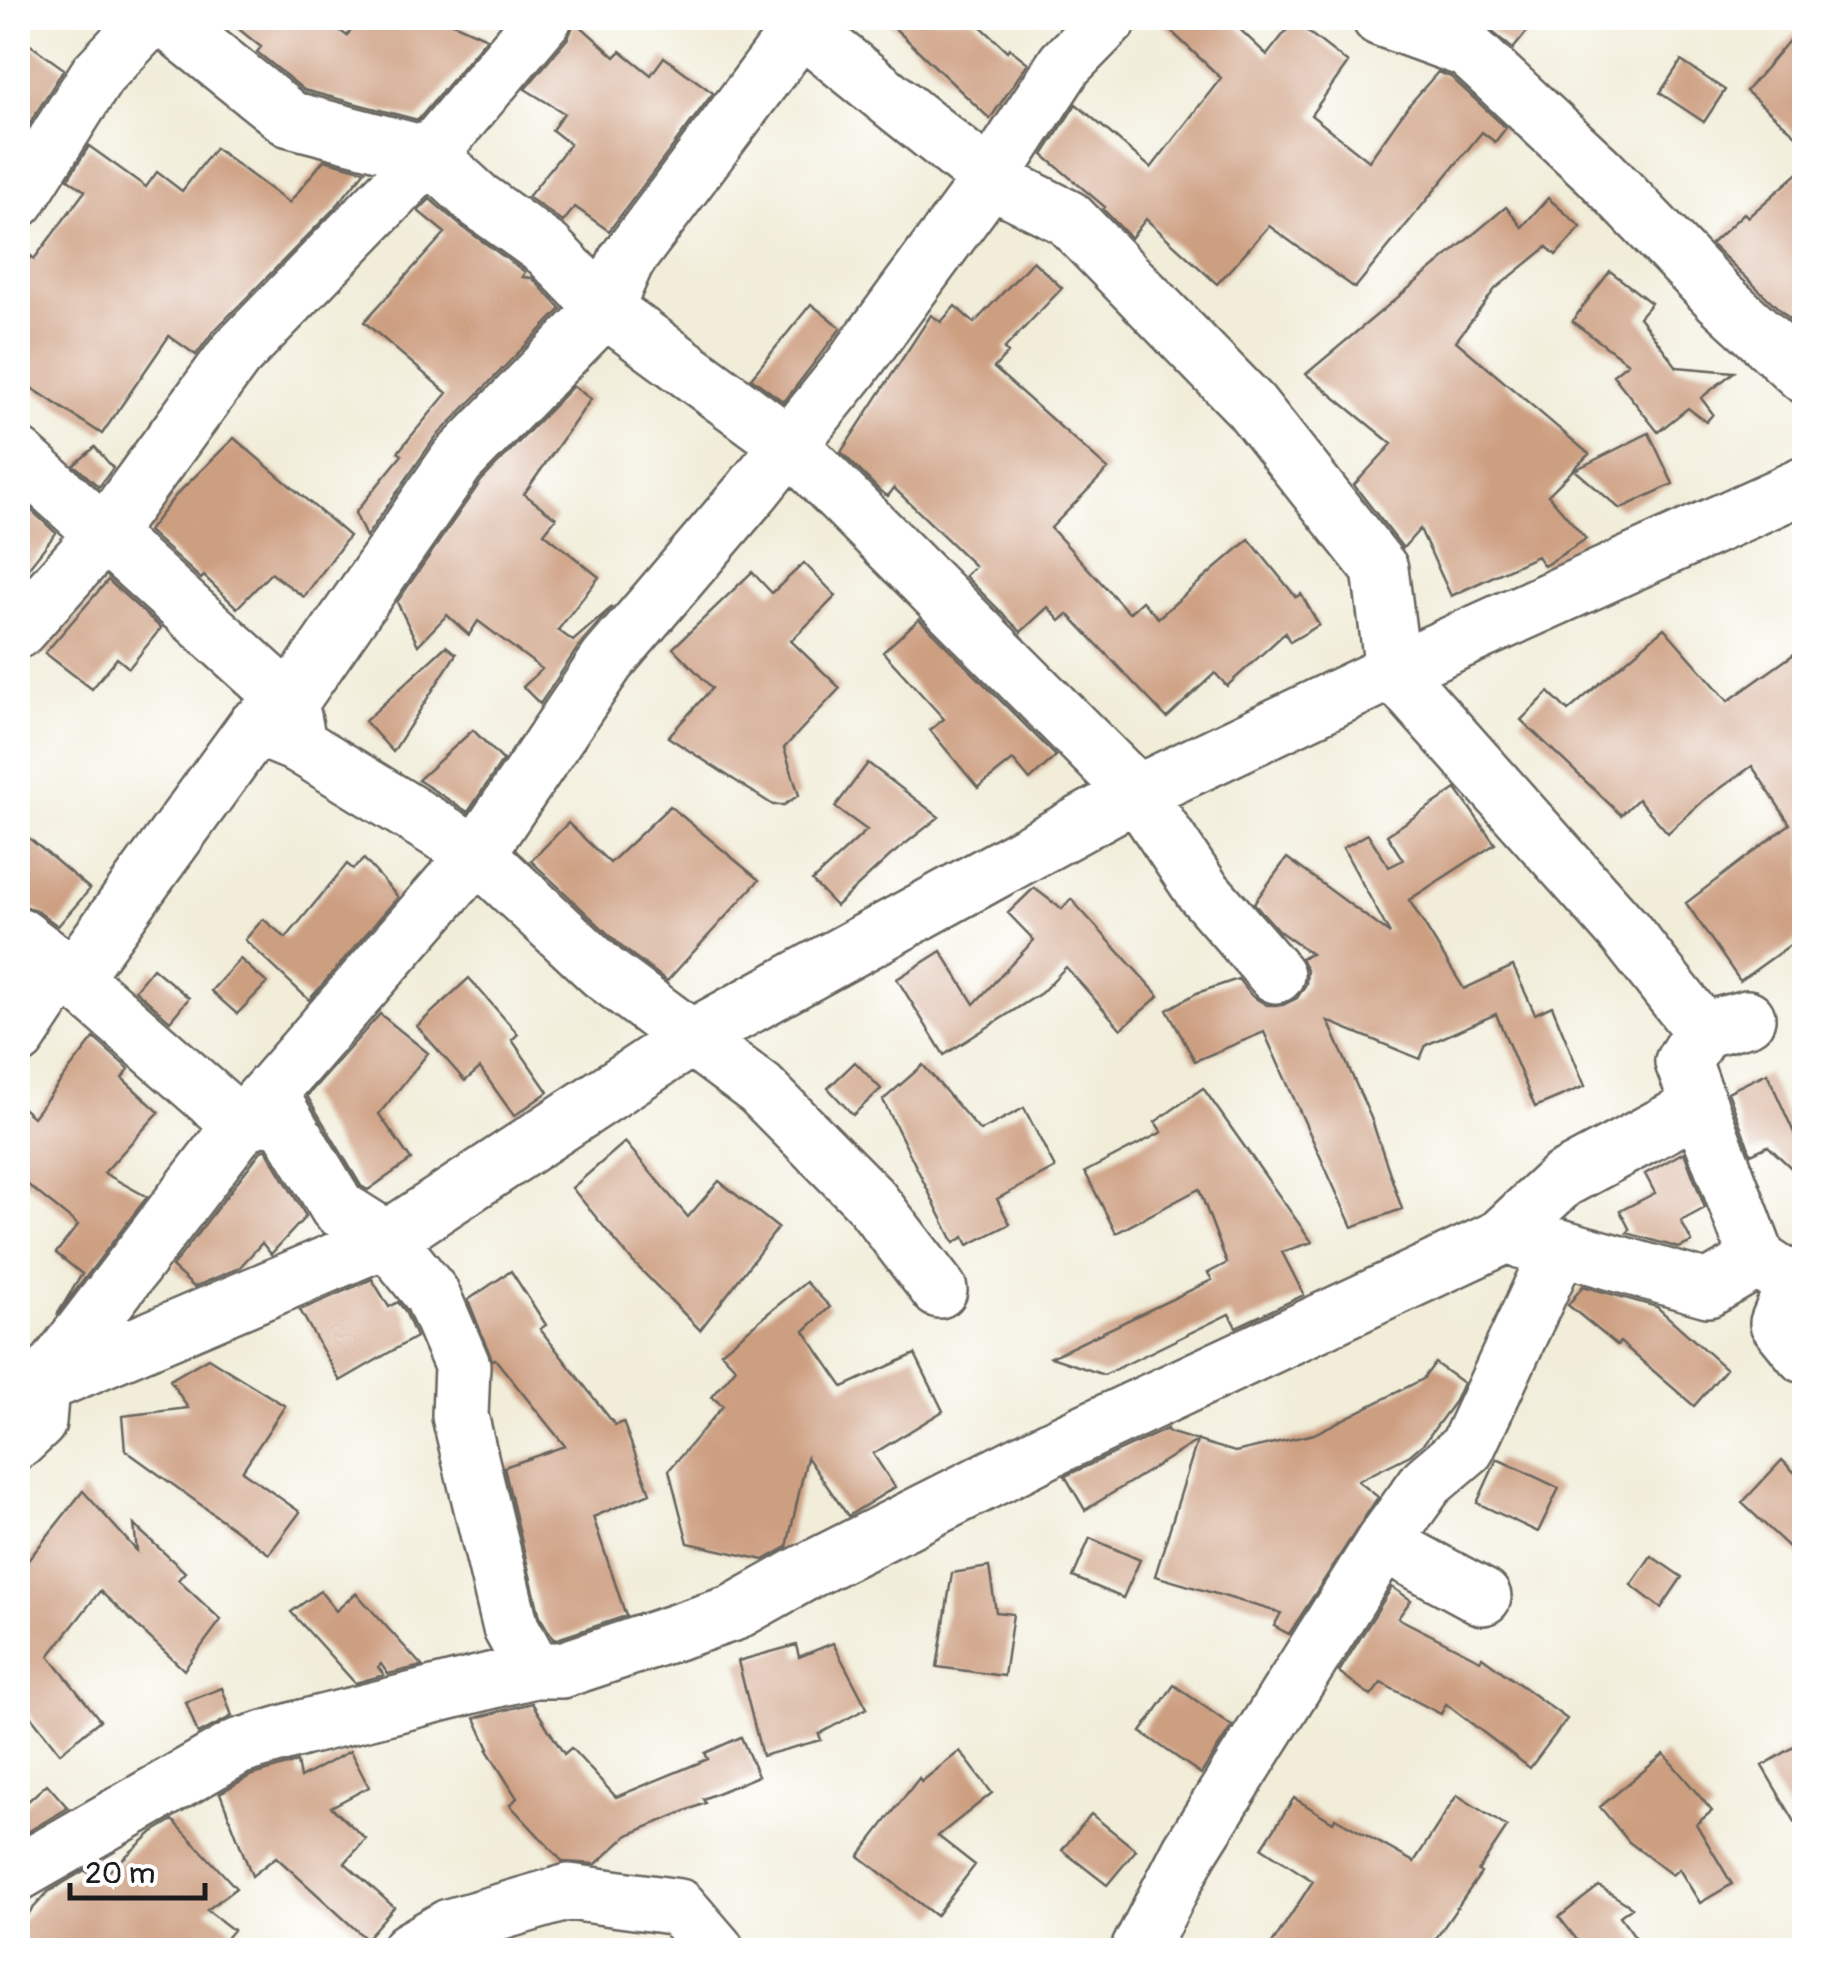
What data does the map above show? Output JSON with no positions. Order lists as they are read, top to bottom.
{
  "scale_bar": "20 m"
}
